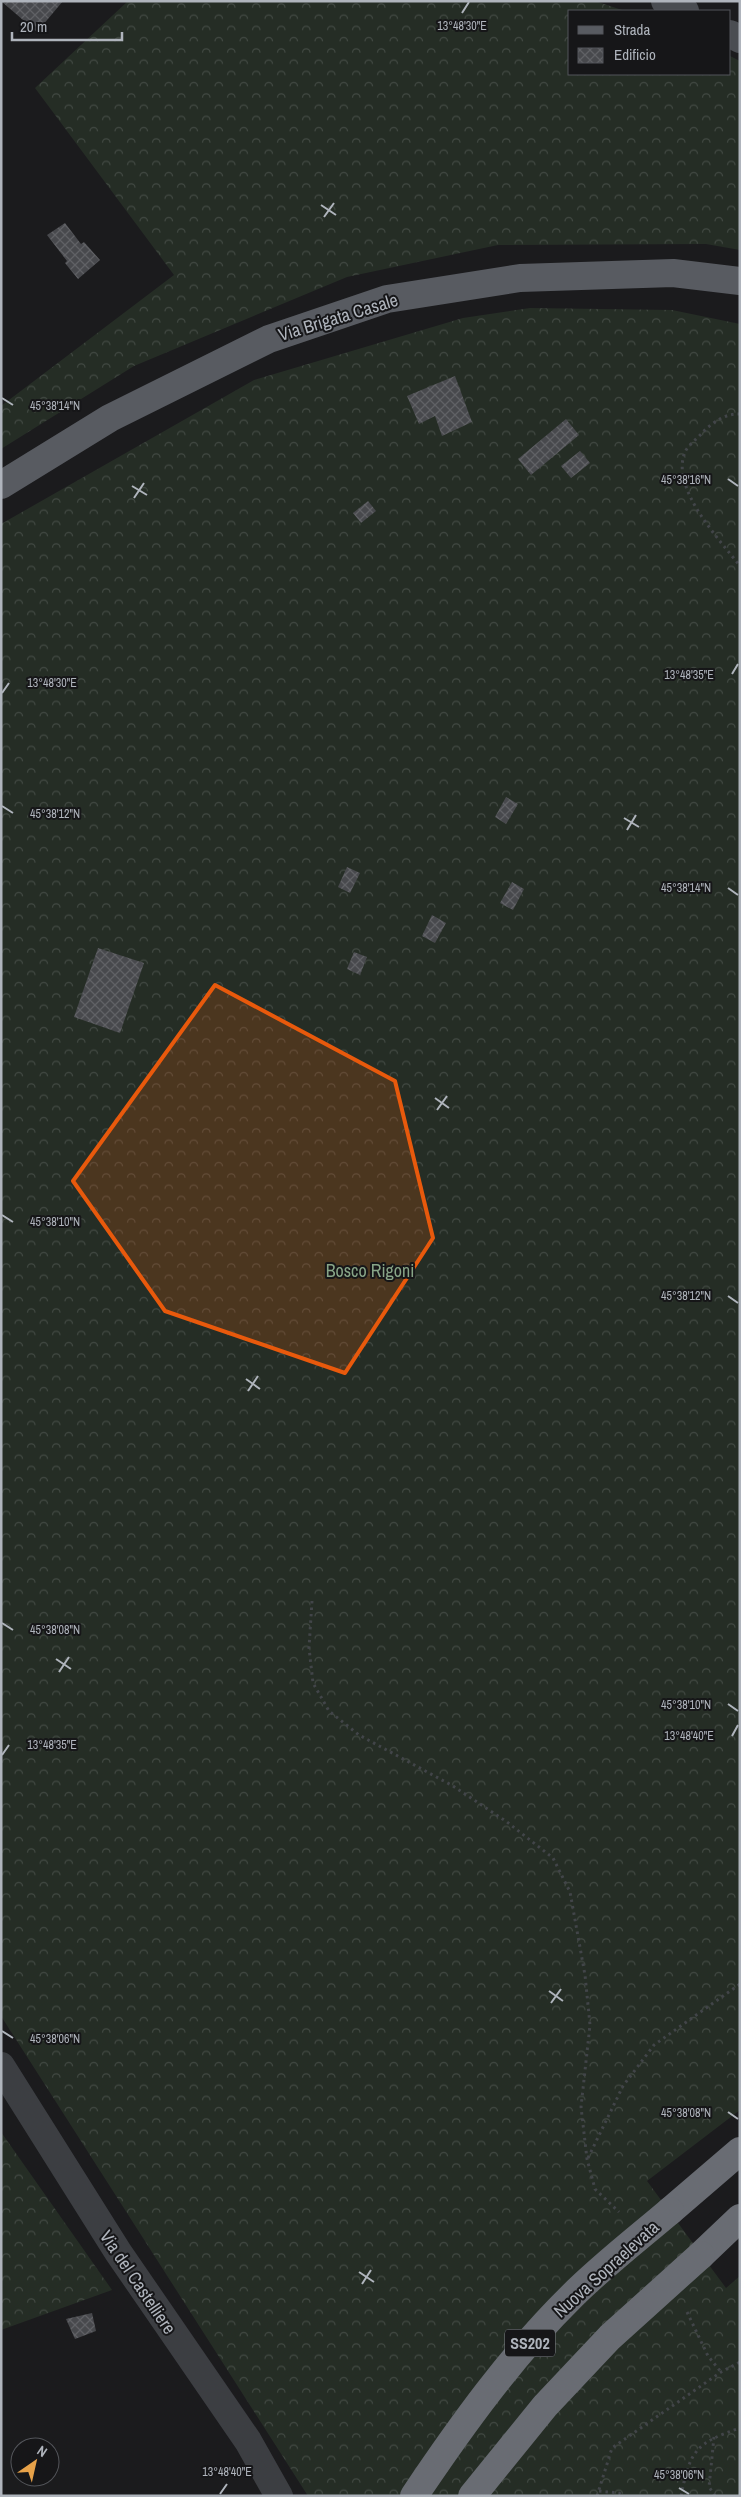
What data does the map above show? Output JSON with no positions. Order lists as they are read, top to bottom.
{
  "streets": {
    "highway": ["Nuova Sopraelevata", "SS202"],
    "main road": ["Via Brigata Casale"],
    "street": ["Via del Castelliere"]
  },
  "parks": ["Bosco Rigoni"],
  "legend": ["Strada", "Edificio"],
  "scale_bar": "20 m",
  "north": "top right",
  "coordinates": [
    "13°48'30\"E",
    "45°38'14\"N",
    "45°38'16\"N",
    "13°48'35\"E",
    "45°38'12\"N",
    "45°38'10\"N",
    "45°38'08\"N",
    "13°48'40\"E",
    "45°38'06\"N"
  ]
}
